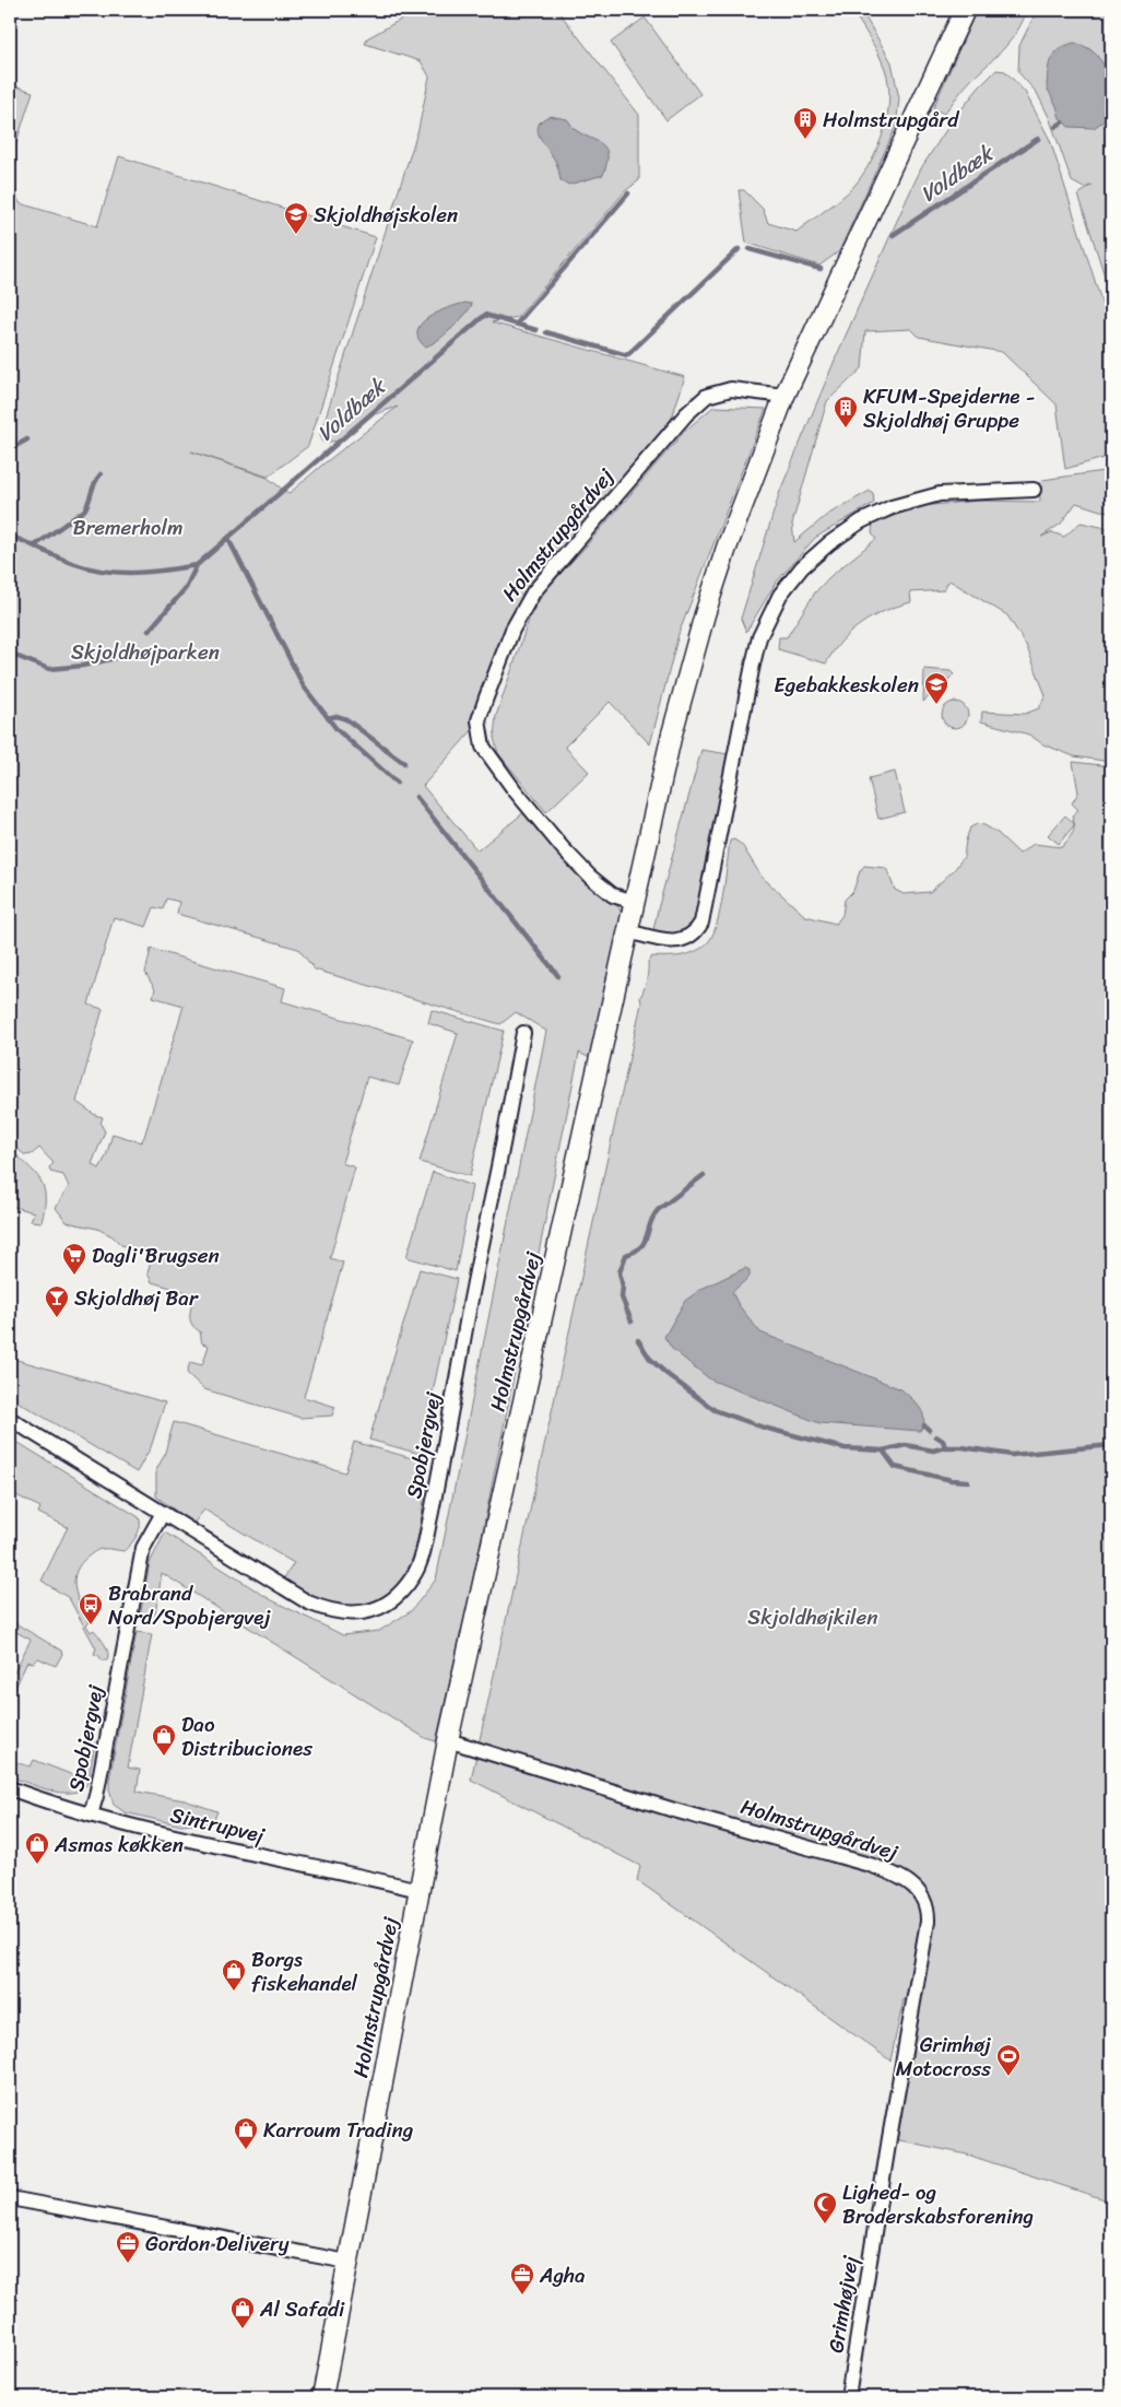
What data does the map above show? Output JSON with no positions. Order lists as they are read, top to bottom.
{
  "streets": {
    "street": [
      "Holmstrupgårdvej",
      "Spobjergvej",
      "Sintrupvej",
      "Grimhøjvej"
    ]
  },
  "crossings": [
    ["Holmstrupgårdvej", "Sintrupvej"],
    ["Holmstrupgårdvej", "Grimhøjvej"],
    ["Spobjergvej", "Sintrupvej"]
  ],
  "water": ["Voldbæk"],
  "parks": ["Bremerholm", "Skjoldhøjparken", "Skjoldhøjkilen"],
  "places": {
    "building": ["Holmstrupgård", "KFUM-Spejderne - Skjoldhøj Gruppe"],
    "school or university": ["Skjoldhøjskolen", "Egebakkeskolen"],
    "supermarket": ["Dagli'Brugsen"],
    "bar": ["Skjoldhøj Bar"],
    "bus stop": ["Brabrand Nord/Spobjergvej"],
    "shop": [
      "Dao Distribuciones",
      "Asmas køkken",
      "Borgs fiskehandel",
      "Karroum Trading",
      "Al Safadi"
    ],
    "sports": ["Grimhøj Motocross"],
    "mosque": ["Lighed- og Broderskabsforening"],
    "office": ["Gordon Delivery", "Agha"]
  }
}
